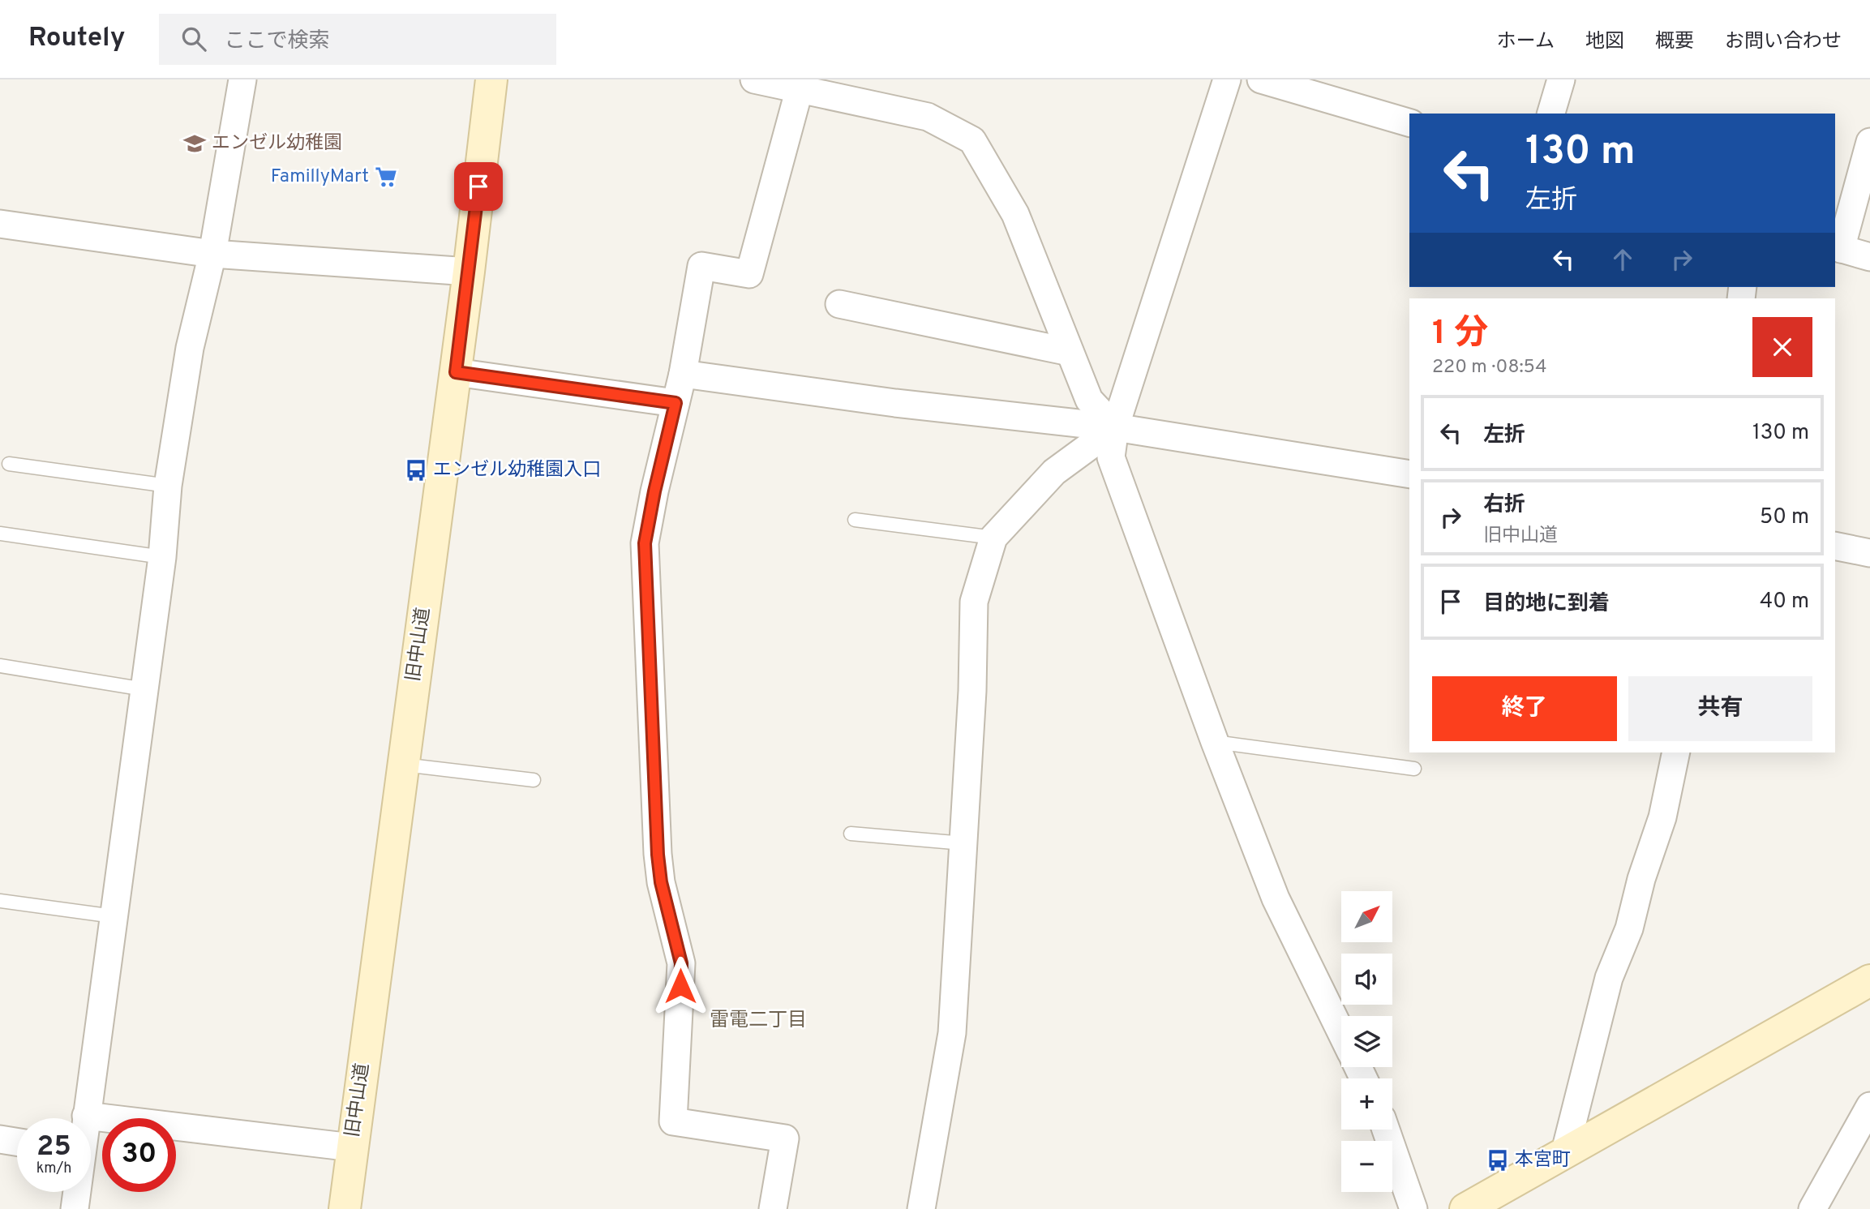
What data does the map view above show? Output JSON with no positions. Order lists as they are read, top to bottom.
{
  "streets": {
    "main road": ["旧中山道"]
  },
  "districts": ["雷電二丁目"],
  "places": {
    "school or university": ["エンゼル幼稚園"],
    "supermarket": ["FamillyMart"],
    "bus stop": ["エンゼル幼稚園入口", "本宮町"]
  },
  "north": "top right",
  "page": {
    "header": "Routely",
    "search": "ここで検索",
    "nav": [
      "ホーム",
      "地図",
      "概要",
      "お問い合わせ"
    ],
    "turn": ["130 m", "左折"],
    "heading": ["1 分", "220 m · 08:54"],
    "list": [
      {
        "name": "左折",
        "value": "130 m"
      },
      {
        "name": "右折",
        "note": "旧中山道",
        "value": "50 m"
      },
      {
        "name": "目的地に到着",
        "value": "40 m"
      }
    ],
    "buttons": ["終了", "共有"],
    "map_buttons": ["+", "−"],
    "speed": "25 km/h",
    "limit": "30"
  }
}
